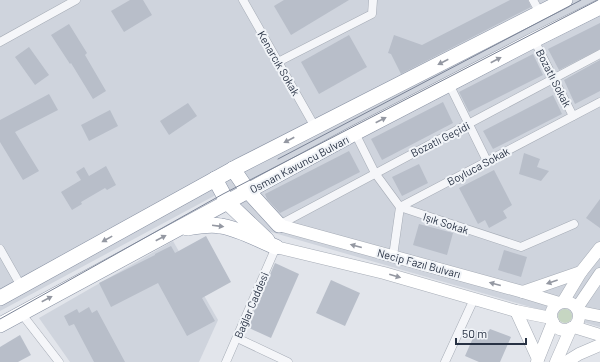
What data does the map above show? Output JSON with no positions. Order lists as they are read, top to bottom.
{
  "streets": {
    "highway": ["Osman Kavuncu Bulvarı"],
    "street": [
      "Kenarcık Sokak",
      "Bozatlı Sokak",
      "Bozatlı Geçidi",
      "Boyluca Sokak",
      "Işık Sokak",
      "Necip Fazıl Bulvarı",
      "Bağlar Caddesi"
    ]
  },
  "crossings": [
    ["Bozatlı Sokak", "Bozatlı Geçidi"],
    ["Bozatlı Sokak", "Osman Kavuncu Bulvarı"],
    ["Bozatlı Sokak", "Boyluca Sokak"],
    ["Bozatlı Geçidi", "Necip Fazıl Bulvarı"],
    ["Boyluca Sokak", "Işık Sokak"],
    ["Necip Fazıl Bulvarı", "Bağlar Caddesi"]
  ],
  "scale_bar": "50 m"
}
